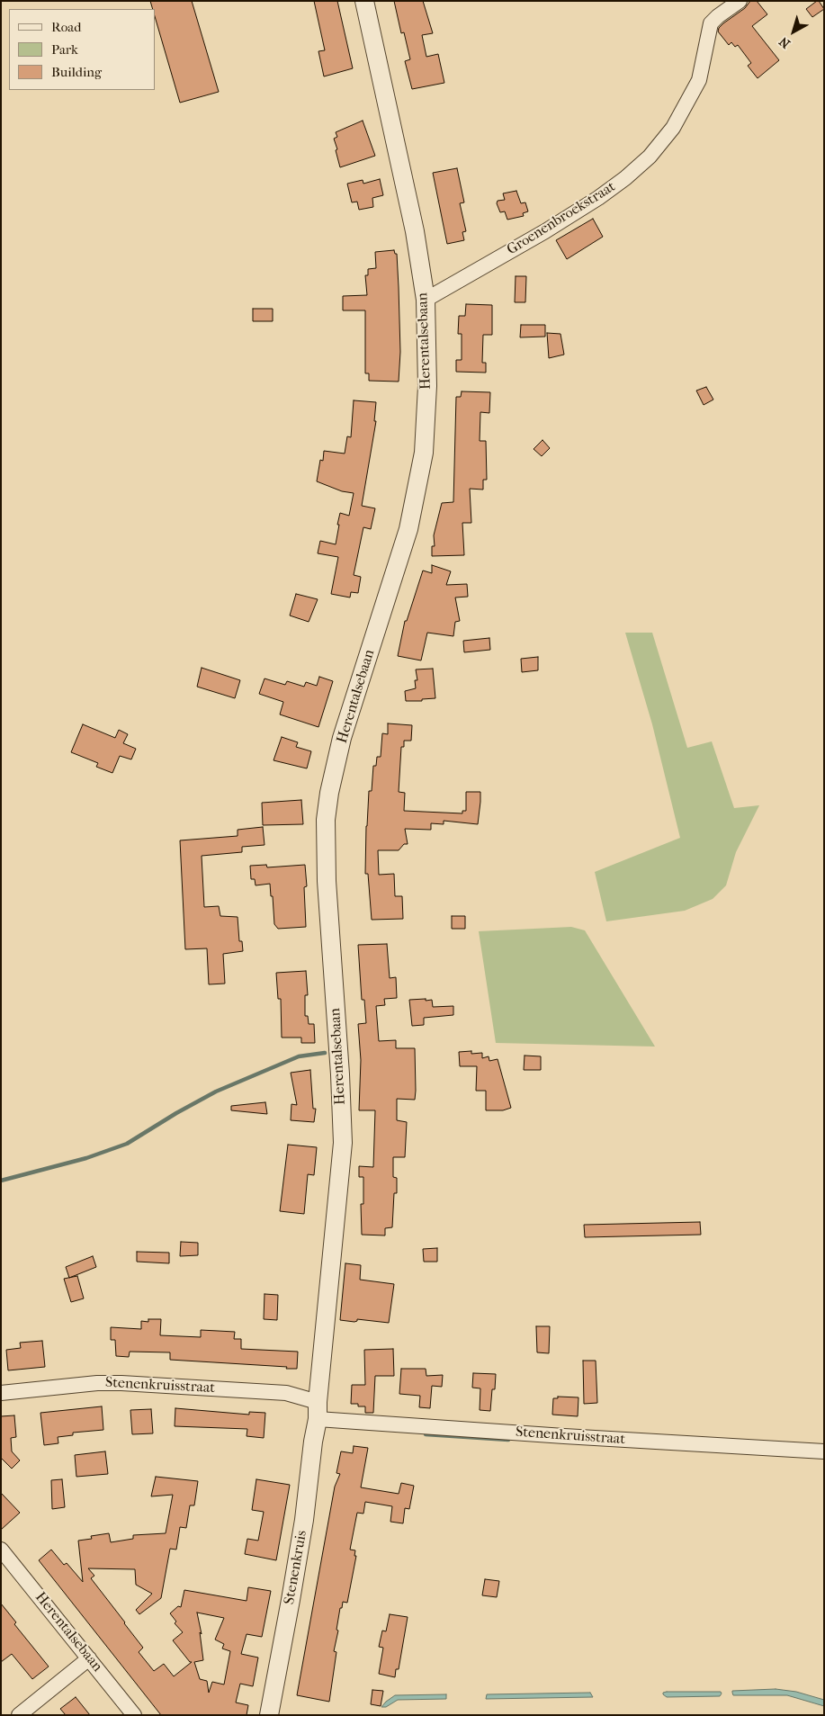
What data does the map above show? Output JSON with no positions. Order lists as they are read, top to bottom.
{
  "streets": {
    "street": [
      "Groenenbroekstraat",
      "Herentalsebaan",
      "Stenenkruisstraat",
      "Stenenkruis"
    ]
  },
  "crossings": [
    ["Groenenbroekstraat", "Herentalsebaan"],
    ["Herentalsebaan", "Stenenkruisstraat"],
    ["Herentalsebaan", "Stenenkruis"],
    ["Stenenkruisstraat", "Stenenkruis"]
  ],
  "legend": ["Road", "Park", "Building"],
  "north": "bottom left"
}
